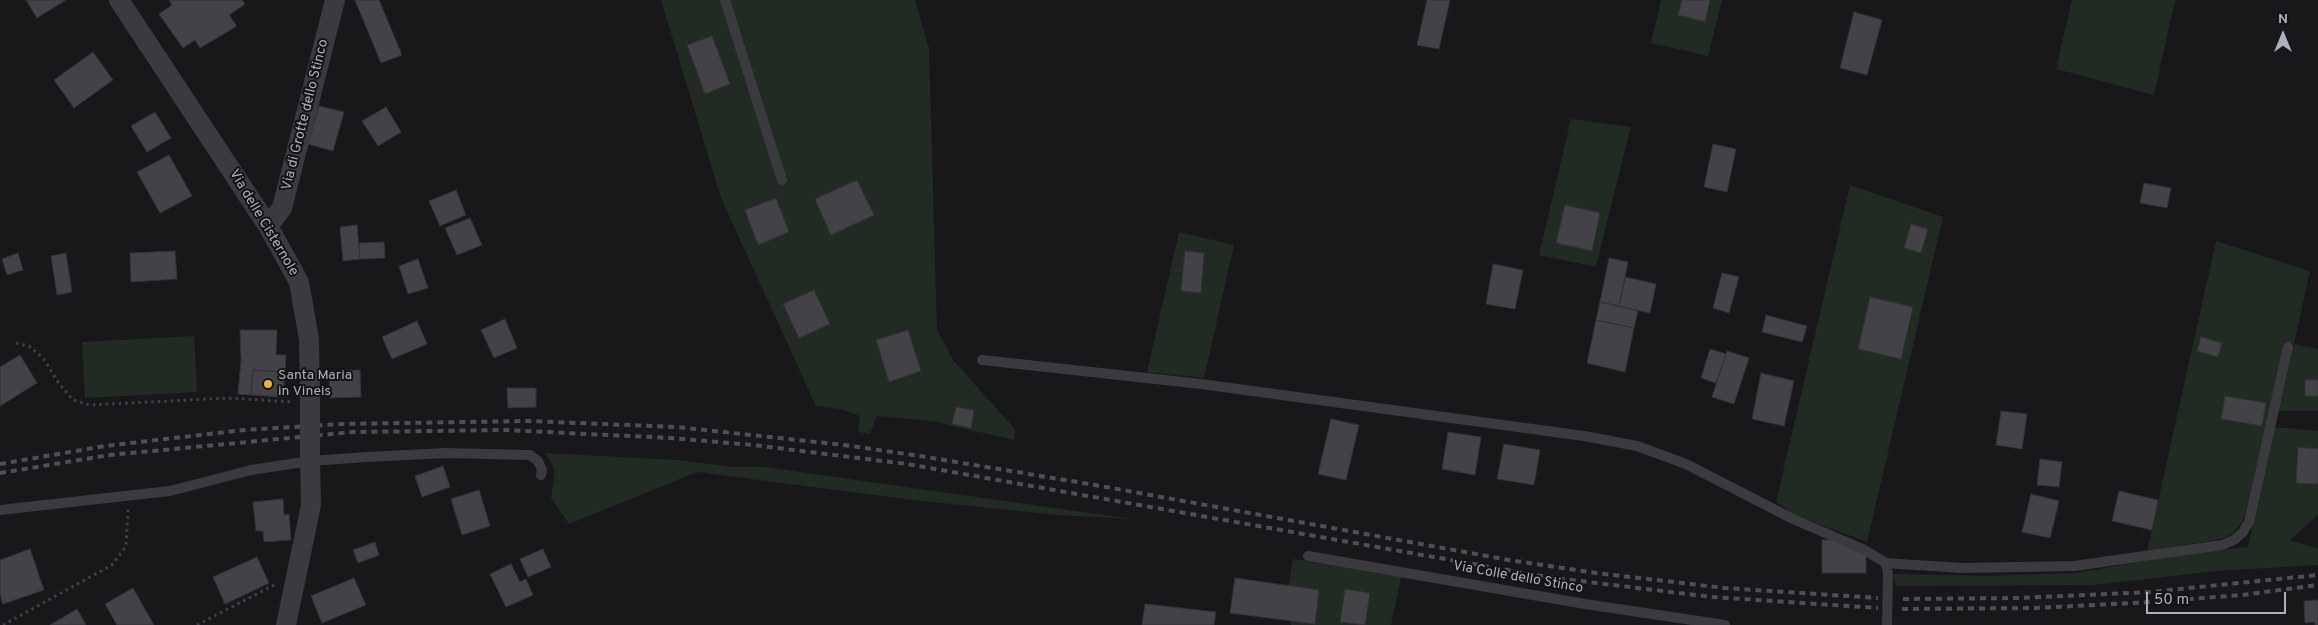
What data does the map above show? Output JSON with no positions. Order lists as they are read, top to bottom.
{
  "streets": {
    "street": ["Via di Grotte dello Stinco", "Via delle Cisternole"],
    "lane": ["Via Colle dello Stinco"]
  },
  "crossings": [
    ["Via di Grotte dello Stinco", "Via delle Cisternole"]
  ],
  "places": ["Santa Maria in Vineis"],
  "scale_bar": "50 m",
  "north": "top"
}
